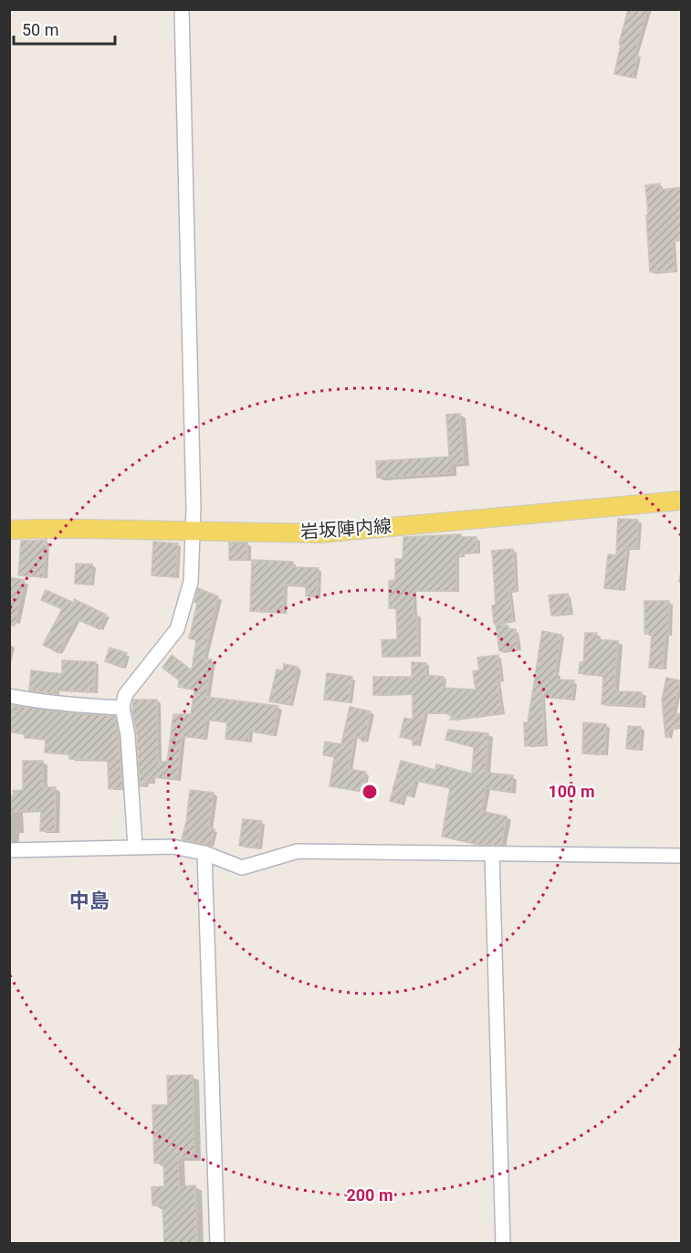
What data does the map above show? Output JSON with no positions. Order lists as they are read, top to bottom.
{
  "streets": {
    "main road": ["岩坂陣内線"]
  },
  "districts": ["中島"],
  "scale_bar": "50 m",
  "rings": ["100 m", "200 m"]
}
